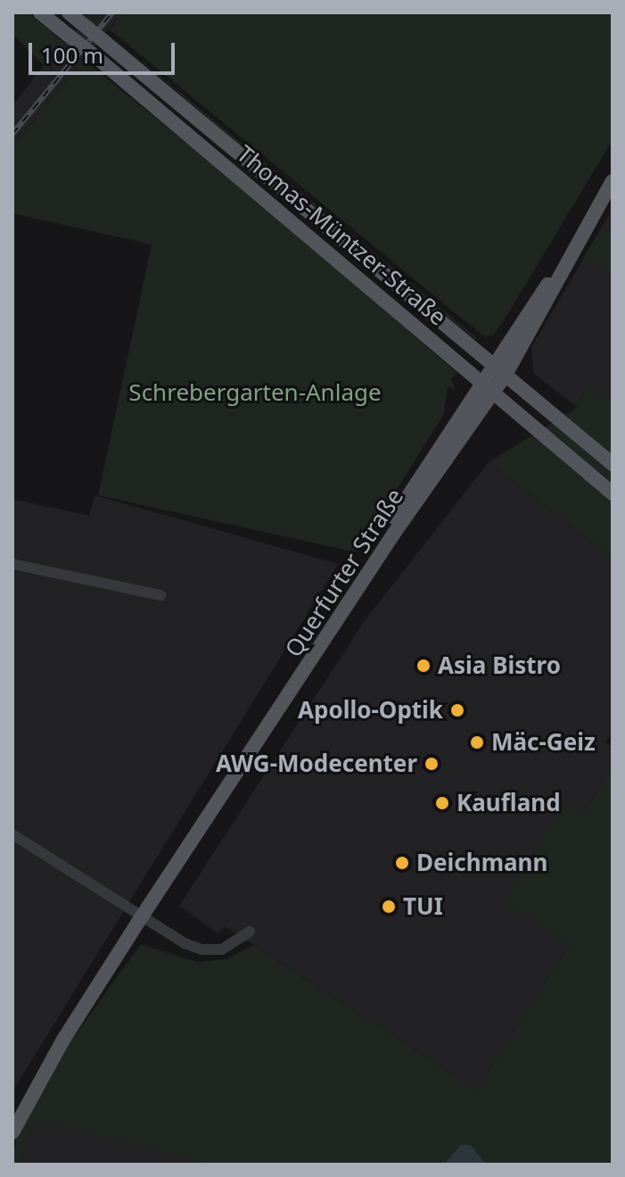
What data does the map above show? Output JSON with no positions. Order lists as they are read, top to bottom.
{
  "streets": {
    "main road": ["Thomas-Müntzer-Straße", "Querfurter Straße"]
  },
  "crossings": [
    ["Thomas-Müntzer-Straße", "Querfurter Straße"]
  ],
  "parks": ["Schrebergarten-Anlage"],
  "places": [
    "Asia Bistro",
    "Apollo-Optik",
    "Mäc-Geiz",
    "AWG-Modecenter",
    "Kaufland",
    "Deichmann",
    "TUI"
  ],
  "scale_bar": "100 m"
}
